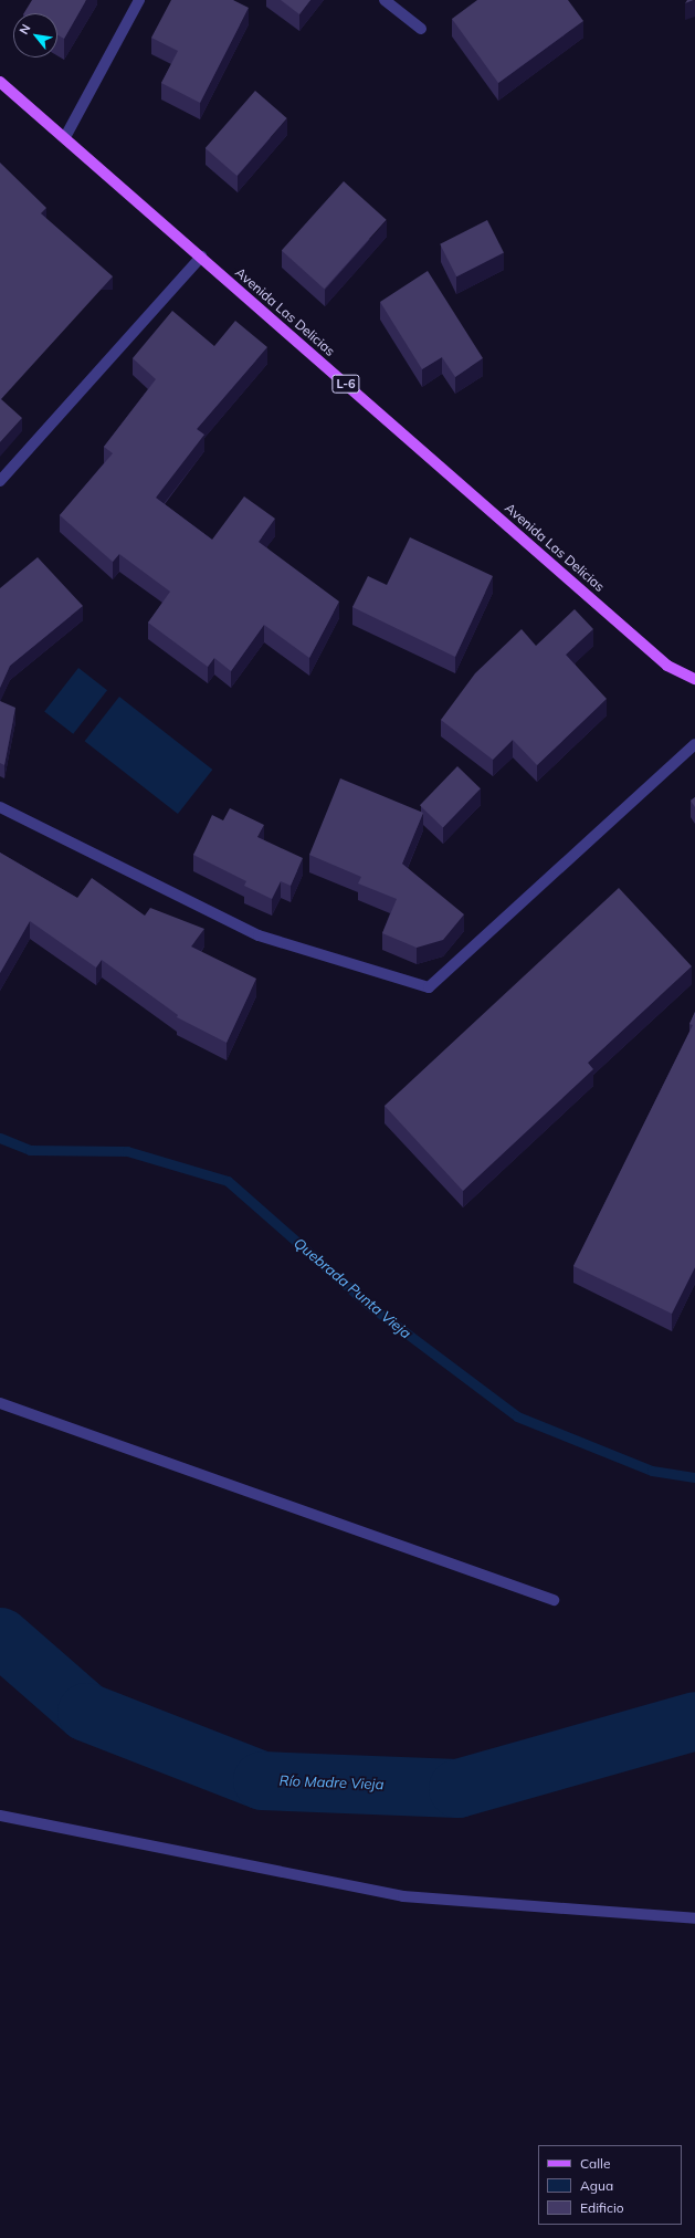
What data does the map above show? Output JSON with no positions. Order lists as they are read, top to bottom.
{
  "streets": {
    "main road": ["Avenida Las Delicias", "L-6"]
  },
  "water": ["Quebrada Punta Vieja", "Río Madre Vieja"],
  "legend": ["Calle", "Agua", "Edificio"],
  "north": "top left"
}
